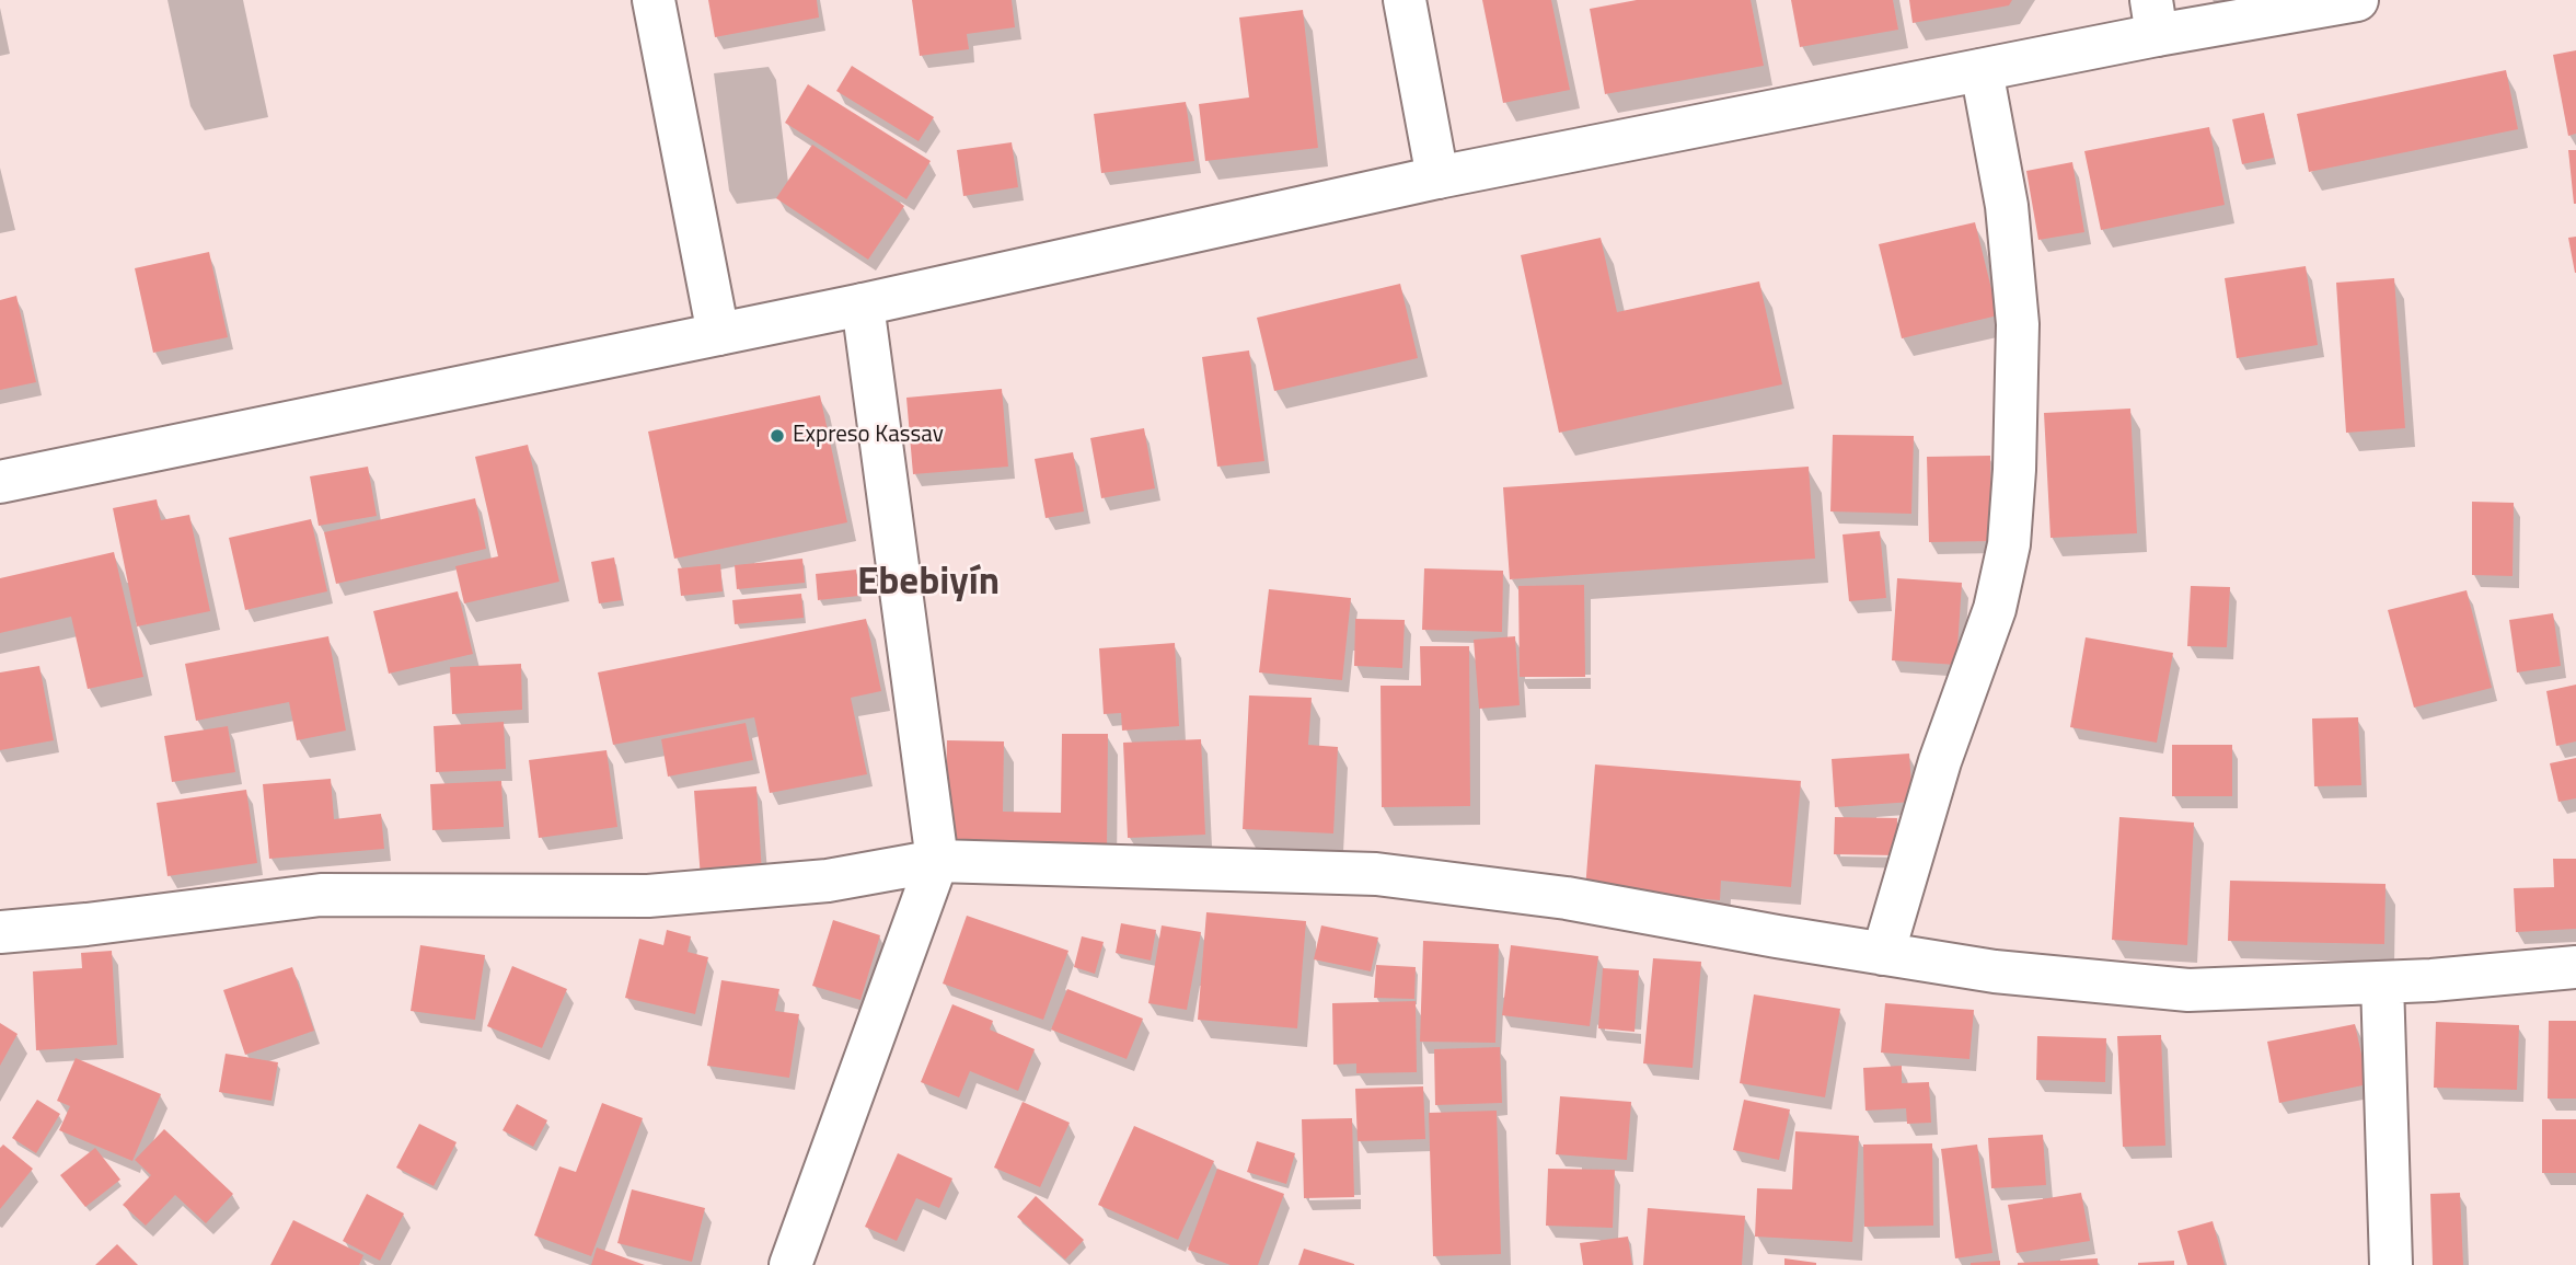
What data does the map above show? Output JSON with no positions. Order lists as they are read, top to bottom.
{
  "districts": ["Ebebiyín"],
  "places": ["Expreso Kassav"]
}
